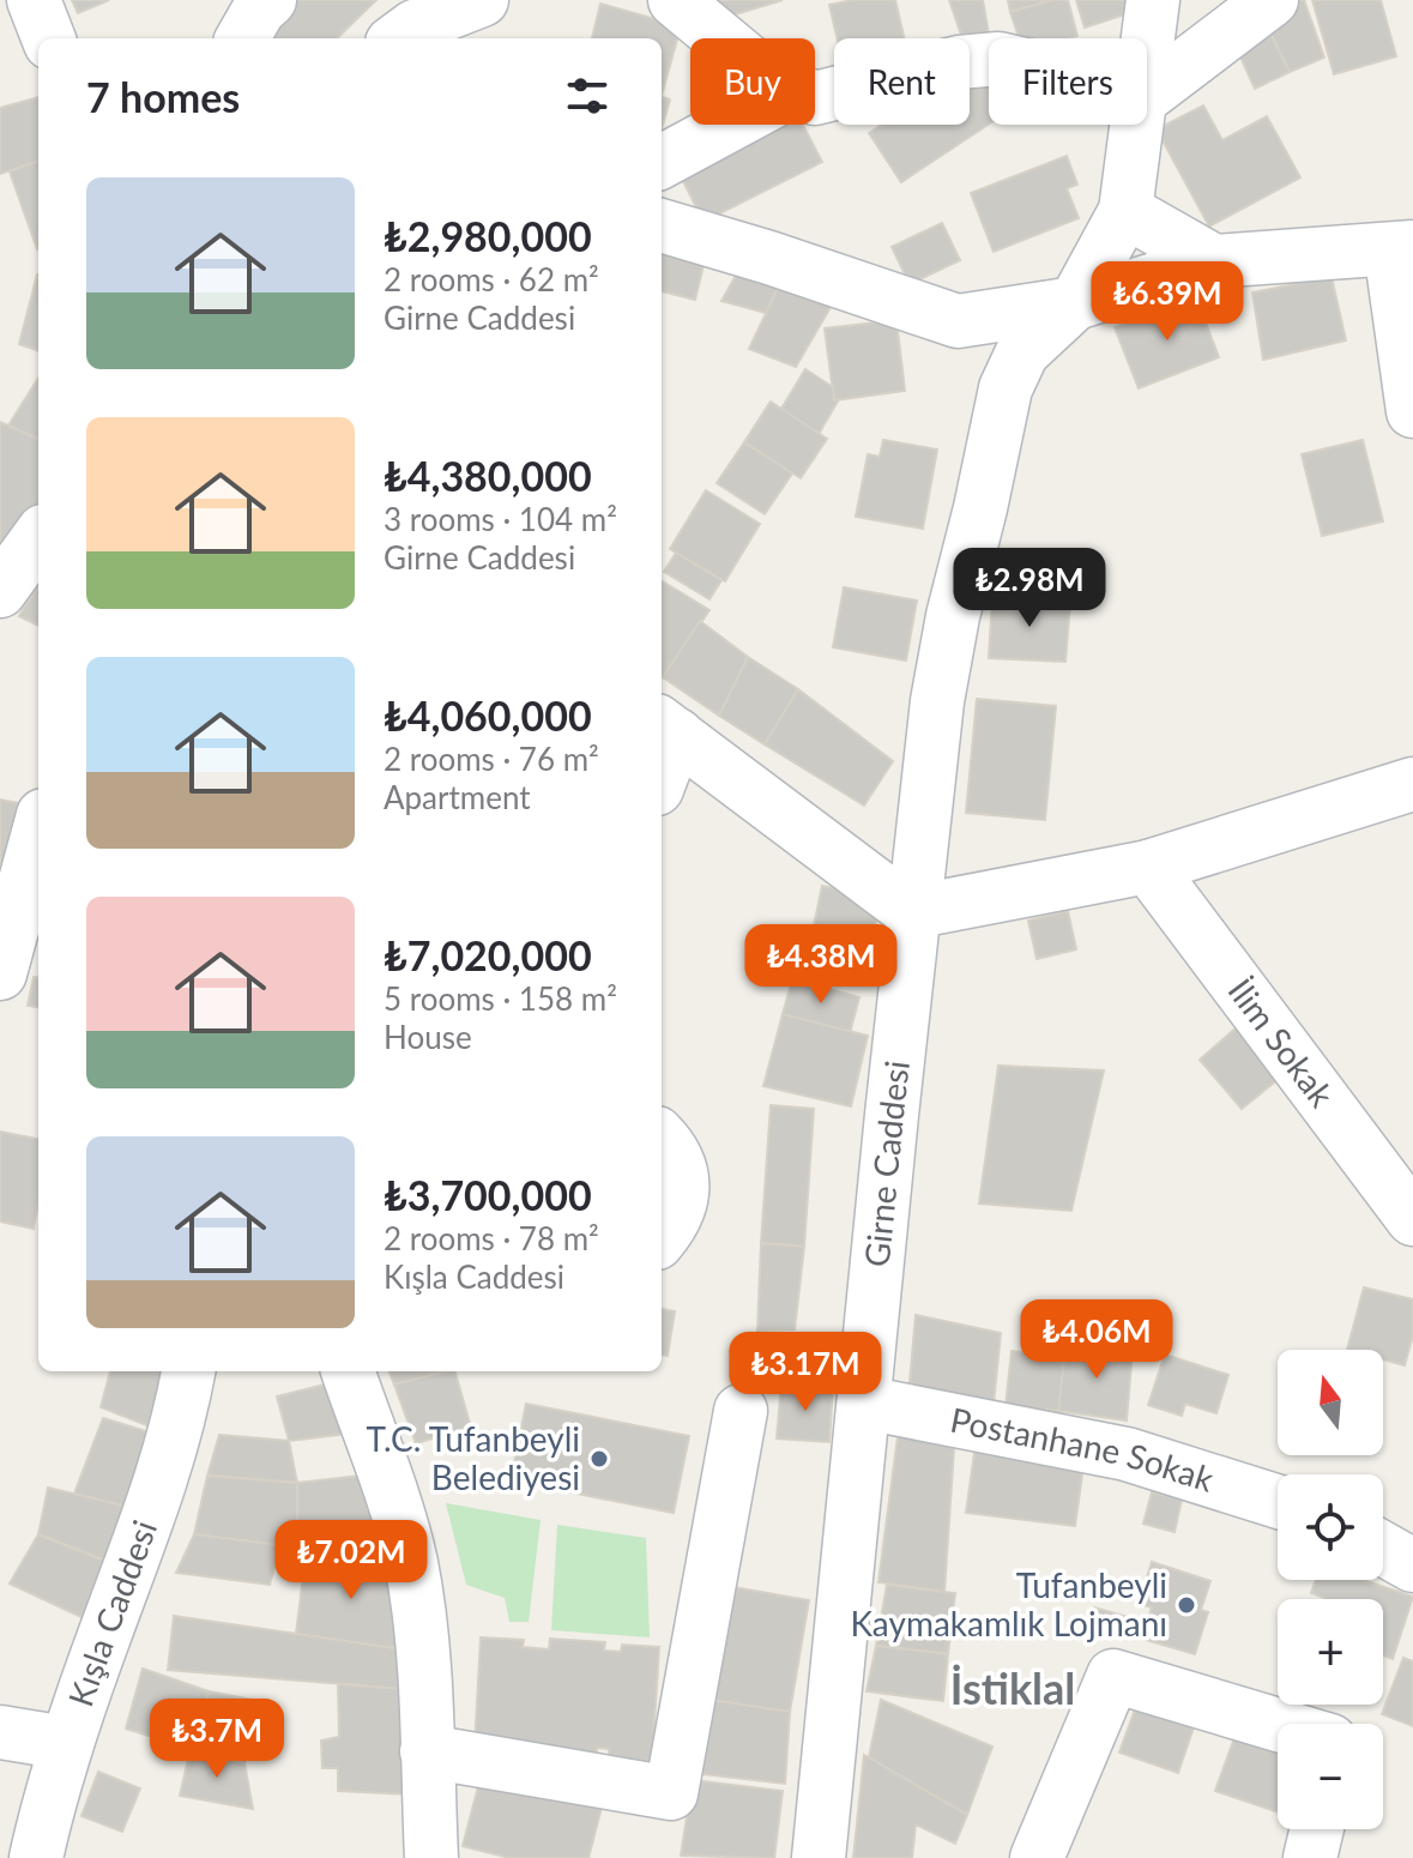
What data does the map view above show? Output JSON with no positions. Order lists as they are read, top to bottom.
{
  "streets": {
    "street": [
      "İlim Sokak",
      "Girne Caddesi",
      "Postanhane Sokak",
      "Kışla Caddesi"
    ]
  },
  "crossings": [
    ["Girne Caddesi", "Postanhane Sokak"]
  ],
  "districts": ["İstiklal"],
  "places": ["T.C. Tufanbeyli Belediyesi", "Tufanbeyli Kaymakamlık Lojmanı"],
  "north": "top",
  "page": {
    "chip": ["Buy", "Rent", "Filters"],
    "heading": "7 homes",
    "list": [
      {
        "name": "₺2,980,000",
        "note": "2 rooms · 62 m² · Girne Caddesi"
      },
      {
        "name": "₺4,380,000",
        "note": "3 rooms · 104 m² · Girne Caddesi"
      },
      {
        "name": "₺4,060,000",
        "note": "2 rooms · 76 m² · Apartment"
      },
      {
        "name": "₺7,020,000",
        "note": "5 rooms · 158 m² · House"
      },
      {
        "name": "₺3,700,000",
        "note": "2 rooms · 78 m² · Kışla Caddesi"
      }
    ],
    "price": [
      "₺6.39M",
      "₺2.98M",
      "₺4.38M",
      "₺4.06M",
      "₺3.17M",
      "₺7.02M",
      "₺3.7M"
    ],
    "map_buttons": ["+", "−"]
  }
}
